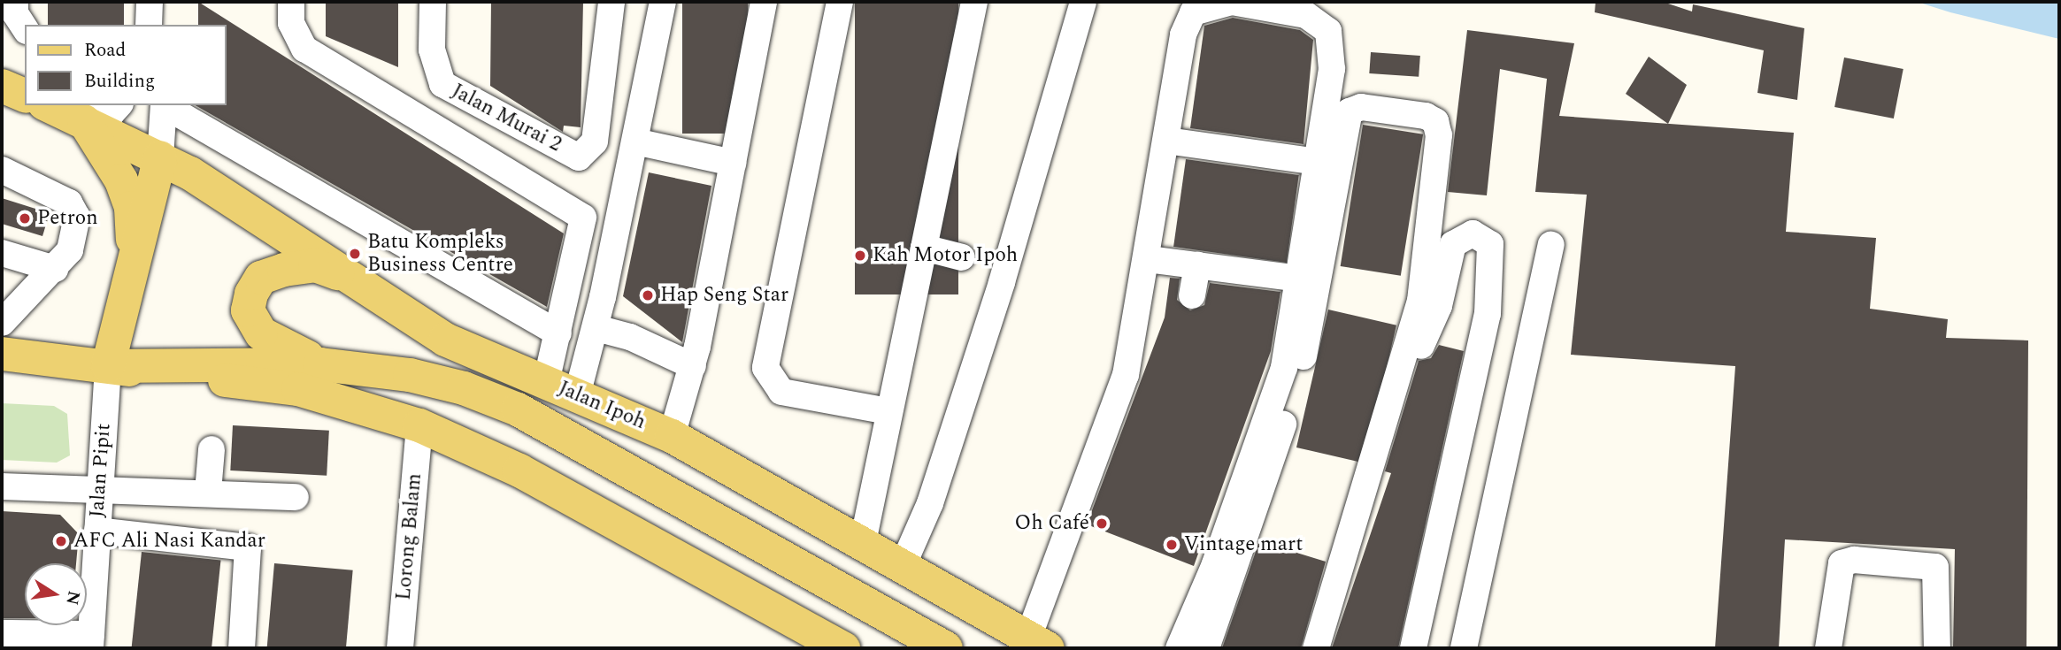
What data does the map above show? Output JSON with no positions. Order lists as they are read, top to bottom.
{
  "streets": {
    "main road": ["Jalan Ipoh"],
    "street": ["Jalan Murai 2", "Jalan Pipit", "Lorong Balam"]
  },
  "crossings": [
    ["Jalan Ipoh", "Jalan Pipit"]
  ],
  "places": [
    "Petron",
    "Batu Kompleks Business Centre",
    "Kah Motor Ipoh",
    "Hap Seng Star",
    "Oh Café",
    "AFC Ali Nasi Kandar",
    "Vintage mart"
  ],
  "legend": ["Road", "Building"],
  "north": "right"
}
